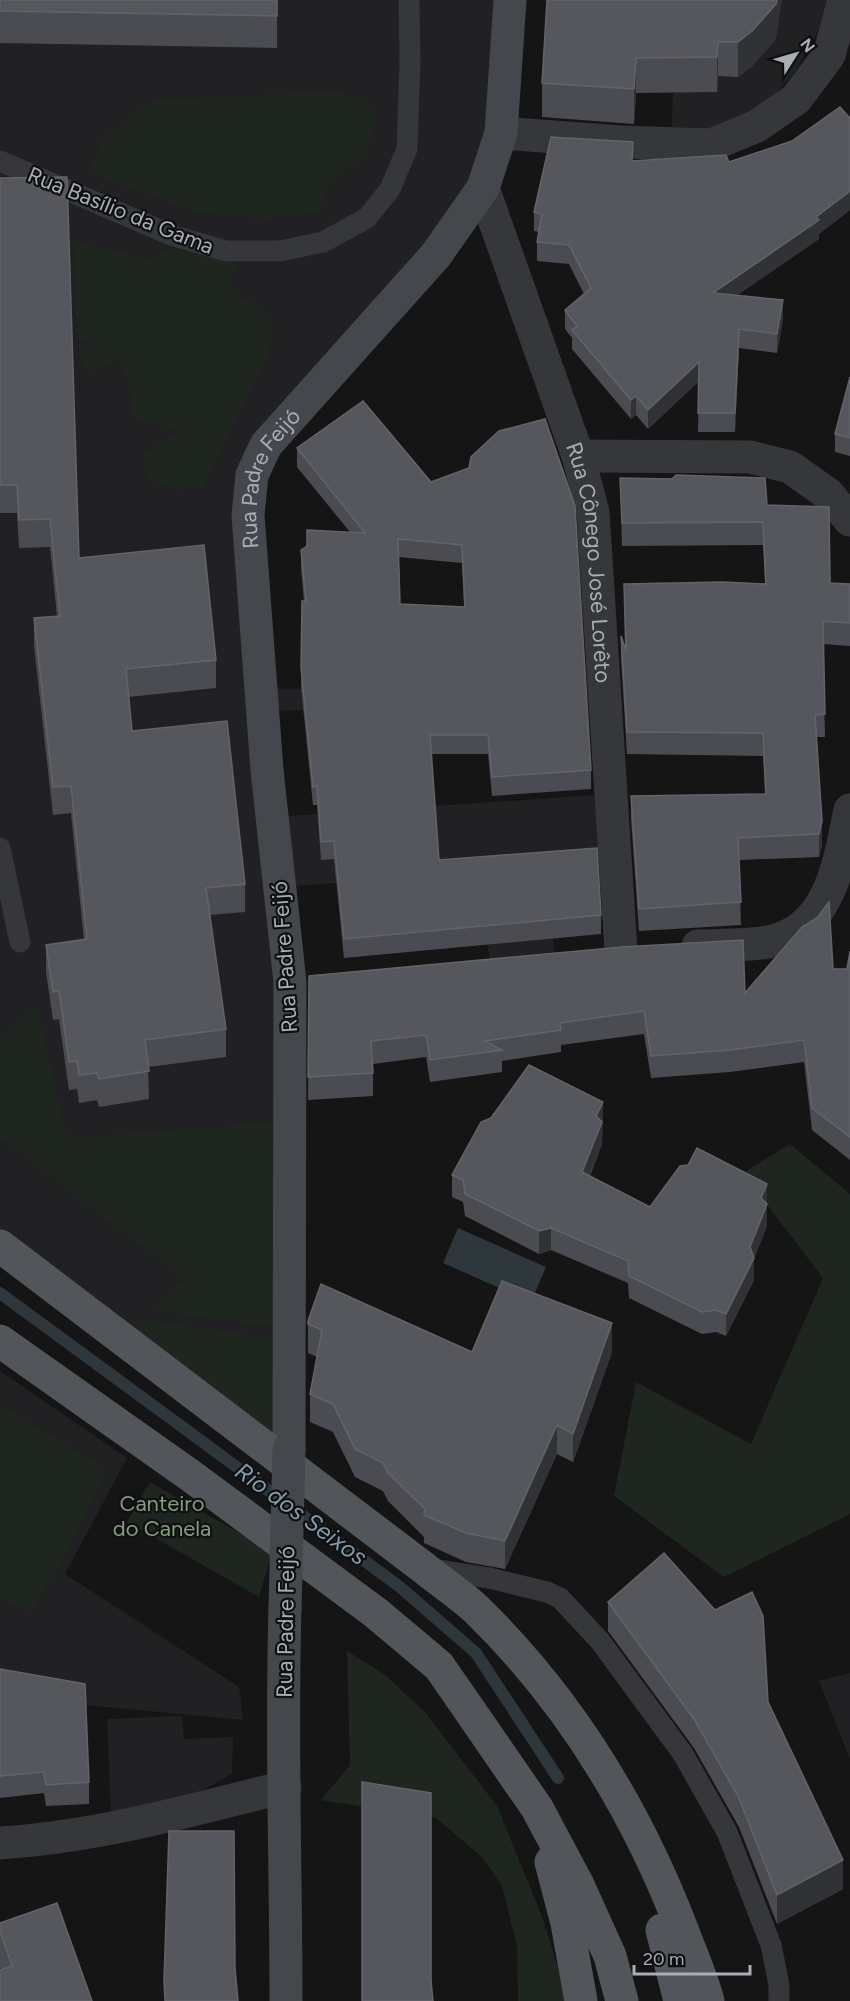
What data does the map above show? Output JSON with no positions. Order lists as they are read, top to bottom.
{
  "streets": {
    "main road": ["Rua Padre Feijó"],
    "street": ["Rua Cônego José Lorêto"],
    "lane": ["Rua Basílio da Gama"]
  },
  "crossings": [
    ["Rua Padre Feijó", "Rua Cônego José Lorêto"]
  ],
  "water": ["Rio dos Seixos"],
  "parks": ["Canteiro do Canela"],
  "scale_bar": "20 m",
  "north": "top right"
}
